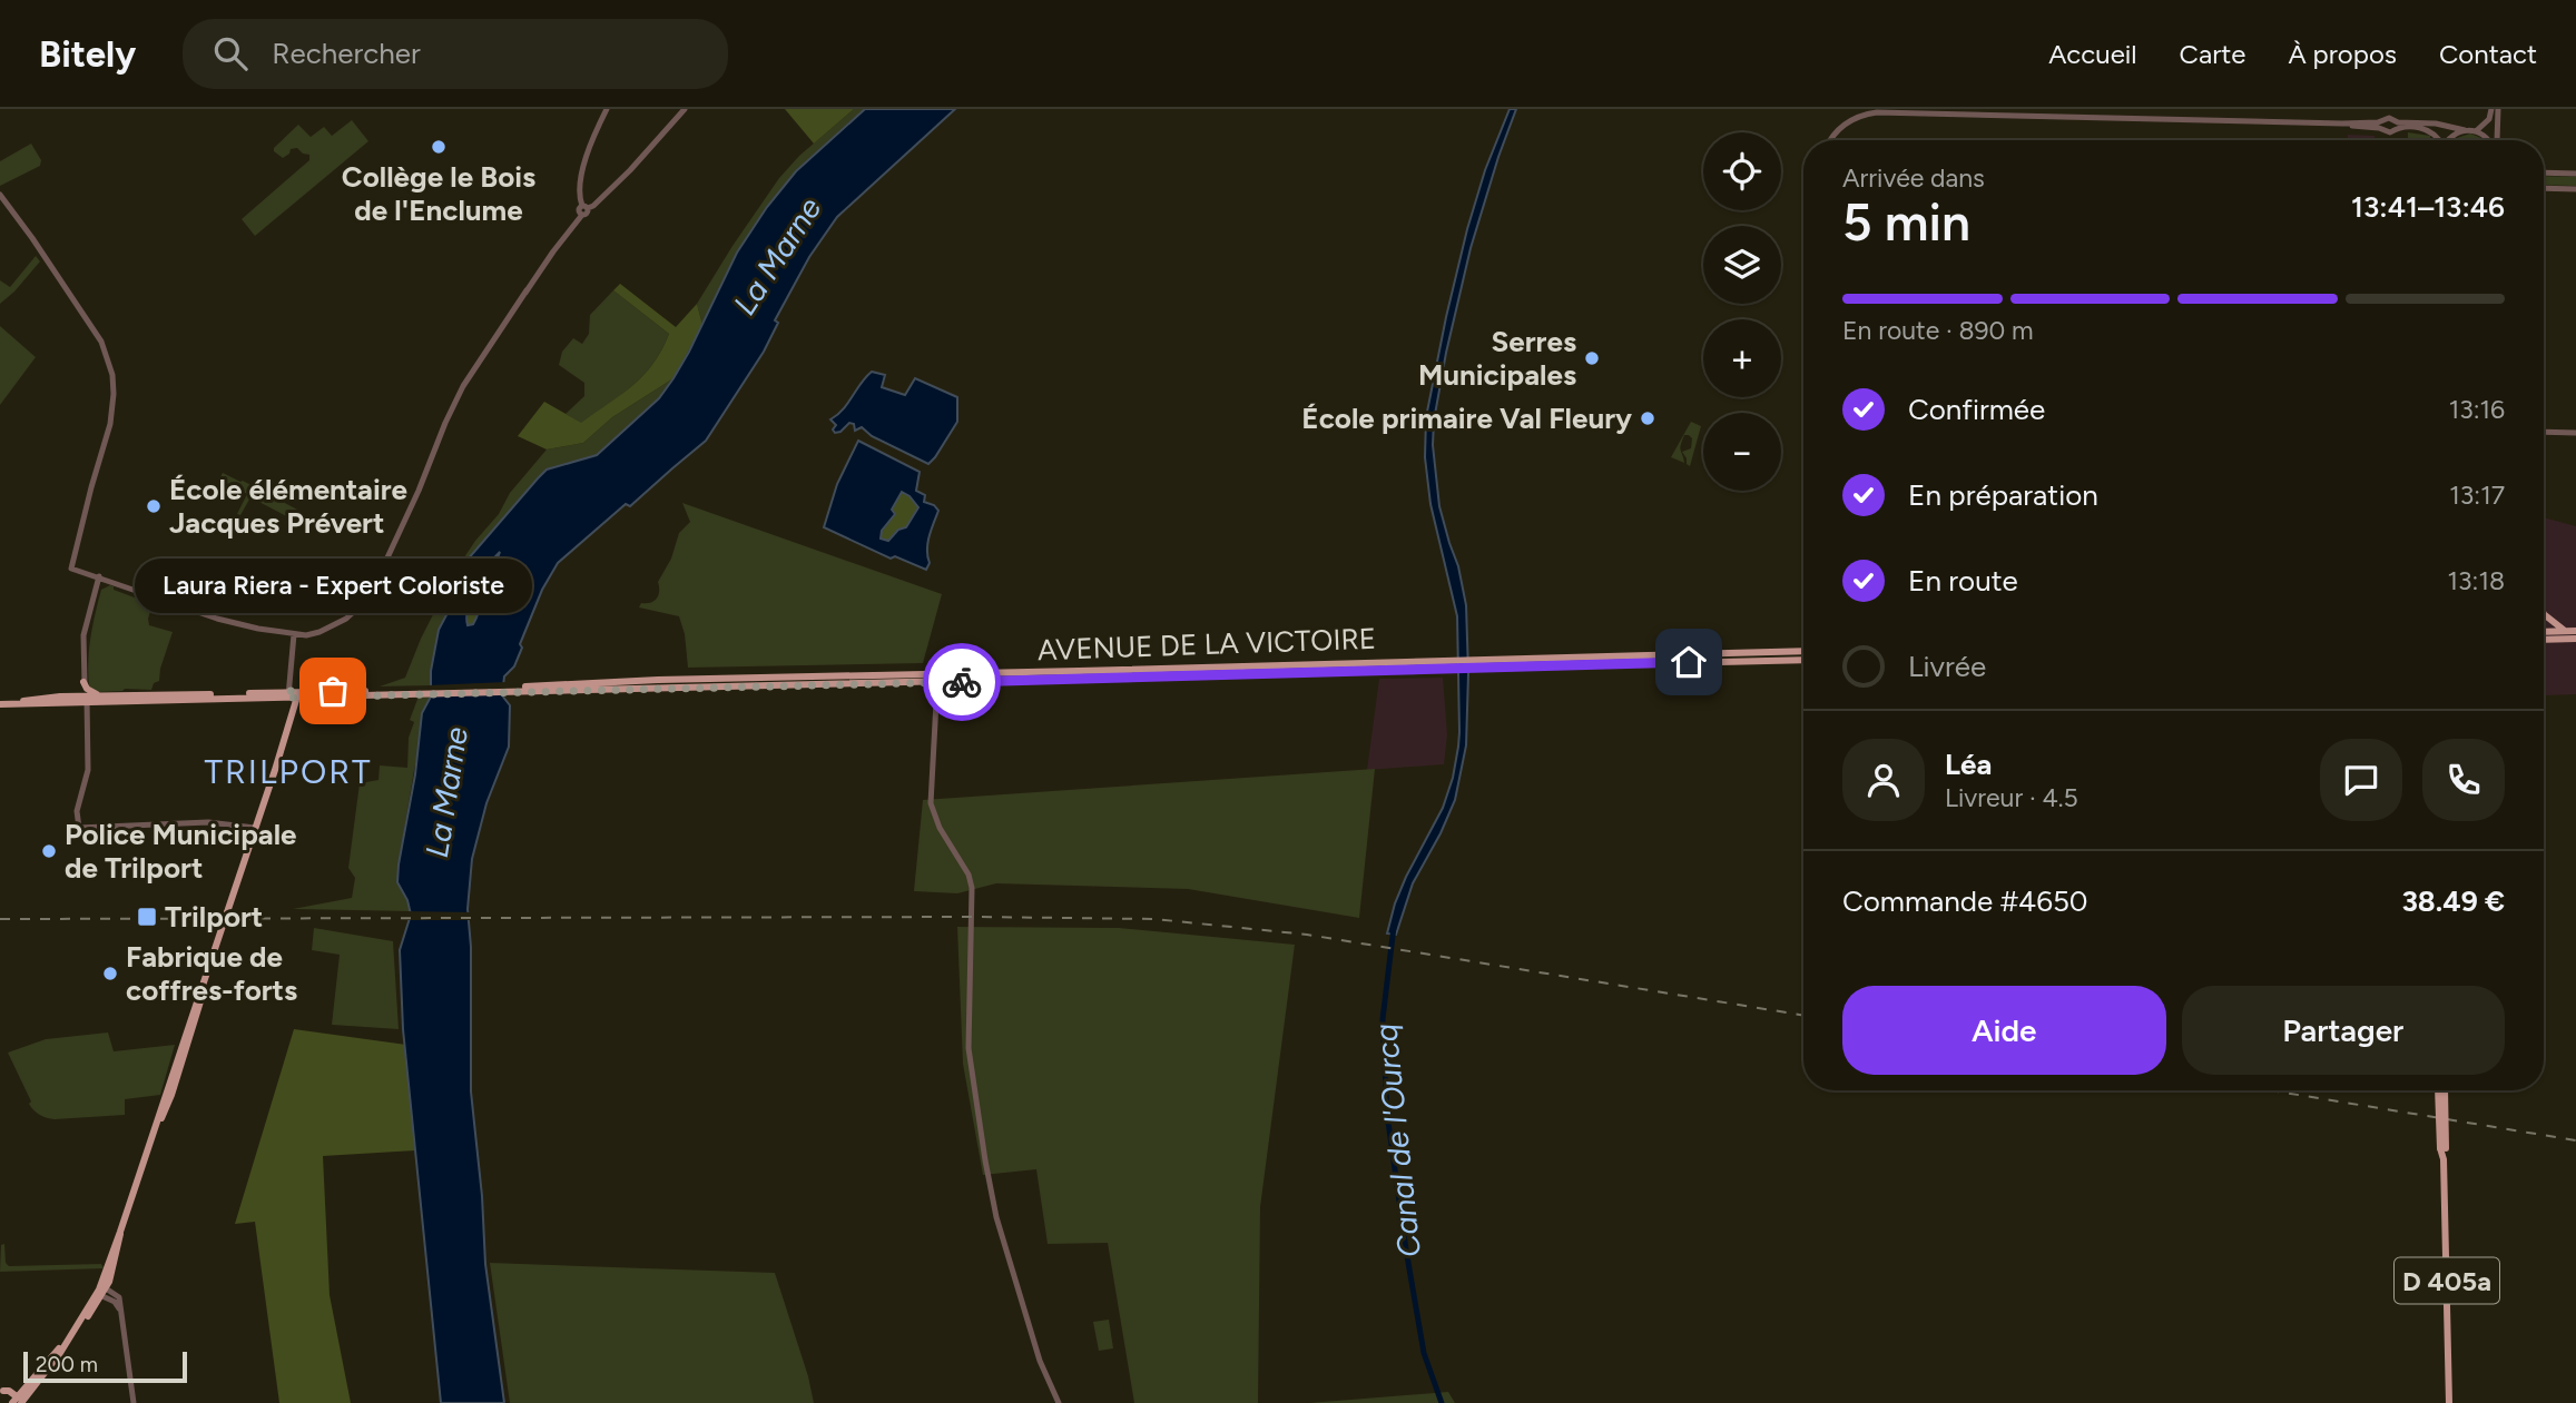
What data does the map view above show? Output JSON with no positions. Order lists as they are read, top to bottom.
{
  "streets": {
    "main road": ["AVENUE DE LA VICTOIRE", "D 405a"]
  },
  "districts": ["TRILPORT"],
  "water": ["La Marne", "Canal de l'Ourcq"],
  "places": {
    "other": [
      "Collège le Bois de l'Enclume",
      "Serres Municipales",
      "École primaire Val Fleury",
      "École élémentaire Jacques Prévert",
      "Laura Riera - Expert Coloriste",
      "Police Municipale de Trilport",
      "Fabrique de coffres-forts"
    ],
    "transit": ["Trilport"]
  },
  "scale_bar": "200 m",
  "page": {
    "header": "Bitely",
    "search": "Rechercher",
    "nav": [
      "Accueil",
      "Carte",
      "À propos",
      "Contact"
    ],
    "map_buttons": ["+", "−"],
    "heading": ["5 min", "Arrivée dans", "13:41–13:46"],
    "panel": [
      "Léa",
      "Livreur · 4.5",
      "Commande #4650",
      "38.49 €"
    ],
    "bar": "En route · 890 m",
    "list": [
      ["Confirmée", "13:16"],
      ["En préparation", "13:17"],
      ["En route", "13:18"],
      "Livrée"
    ],
    "bubble": "Laura Riera - Expert Coloriste",
    "buttons": ["Aide", "Partager"],
    "scale": "200 m"
  }
}
